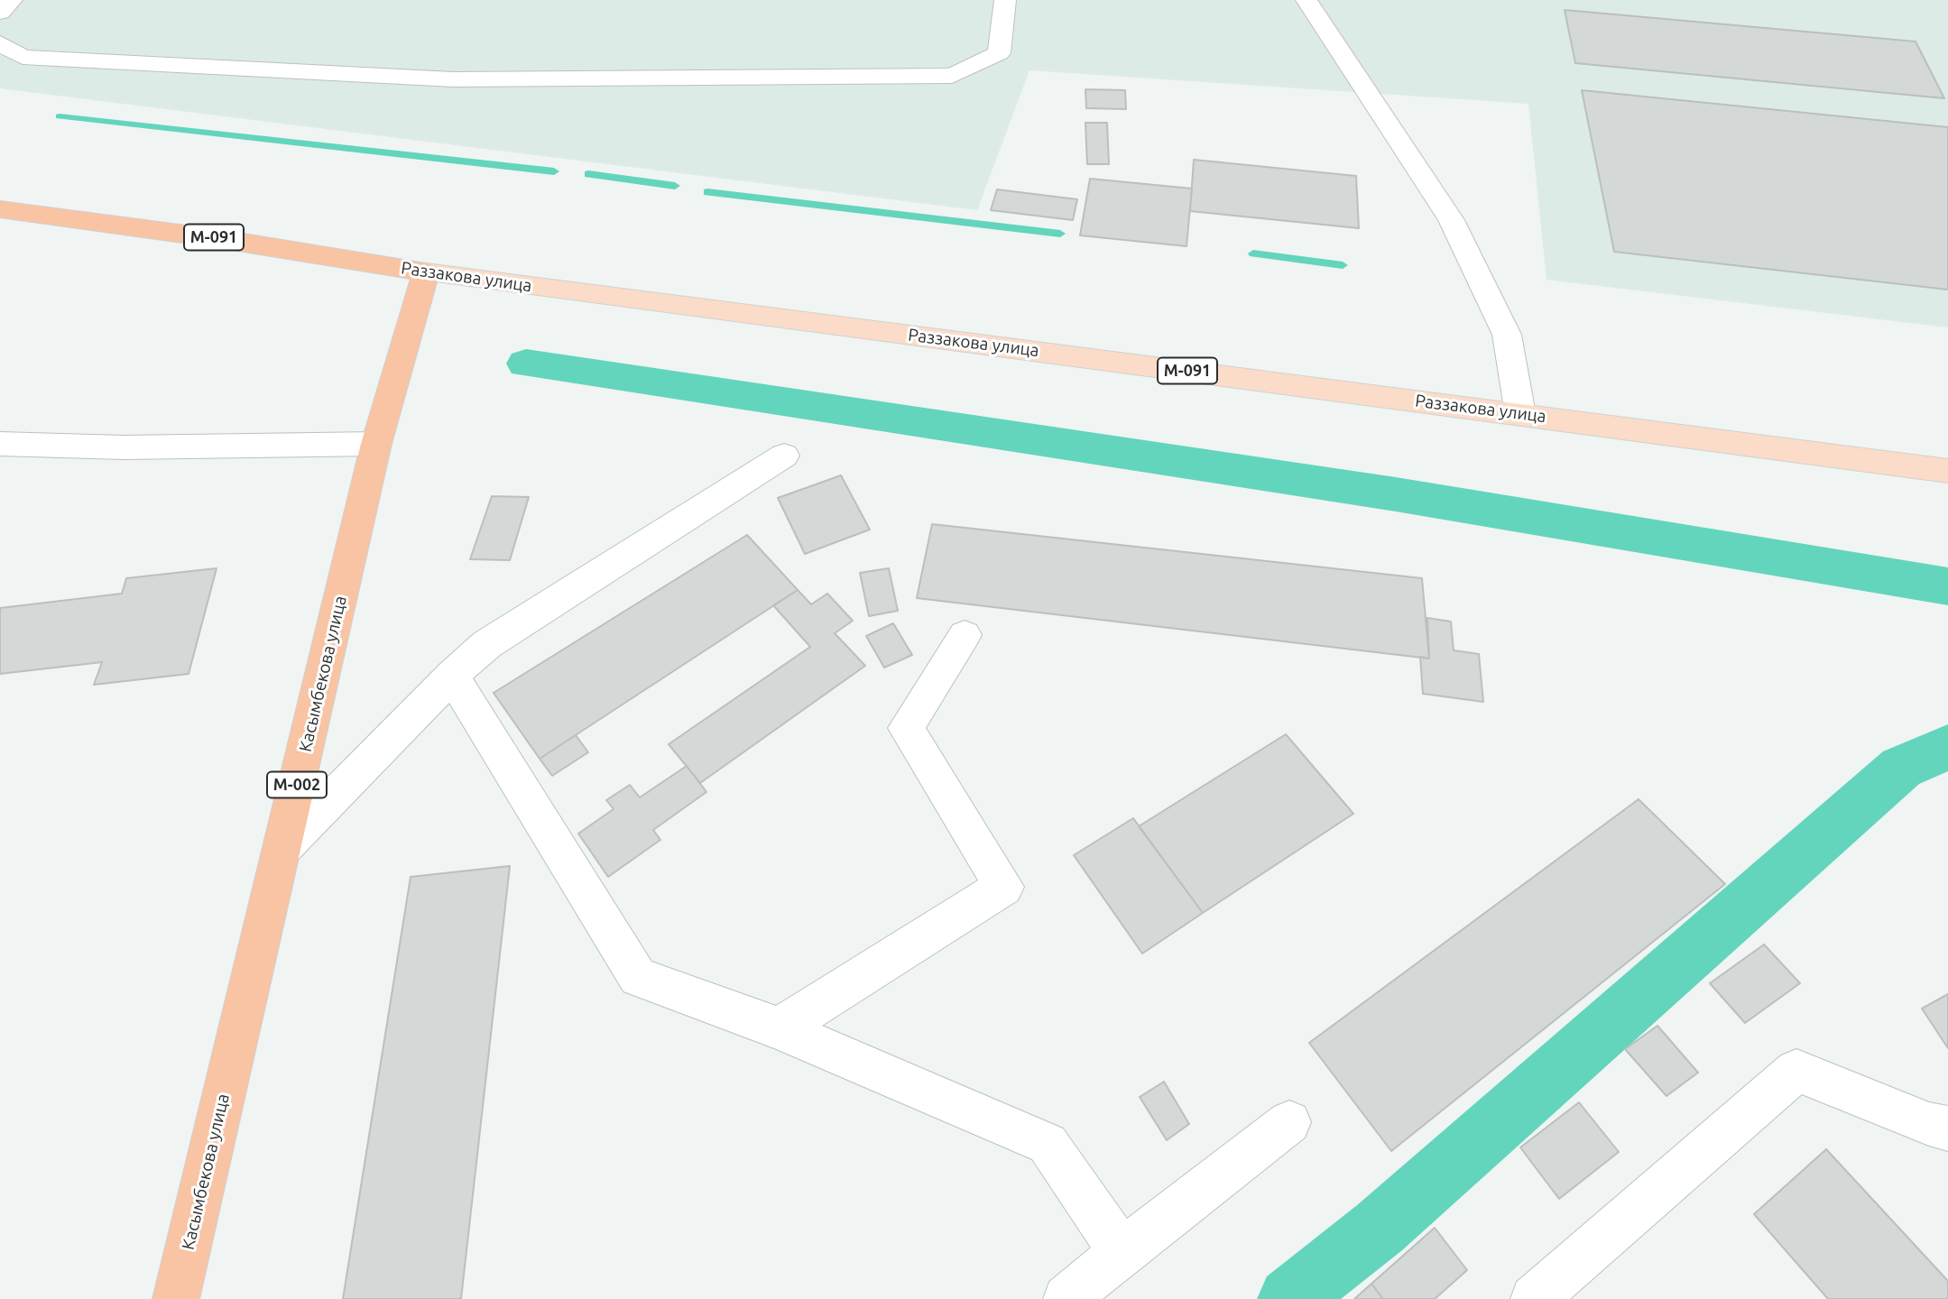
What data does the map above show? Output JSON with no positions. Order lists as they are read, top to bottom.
{
  "streets": {
    "highway": [
      "М-091",
      "Раззакова улица",
      "Касымбекова улица",
      "M-002"
    ]
  },
  "crossings": [
    ["Раззакова улица", "Касымбекова улица"]
  ]
}
